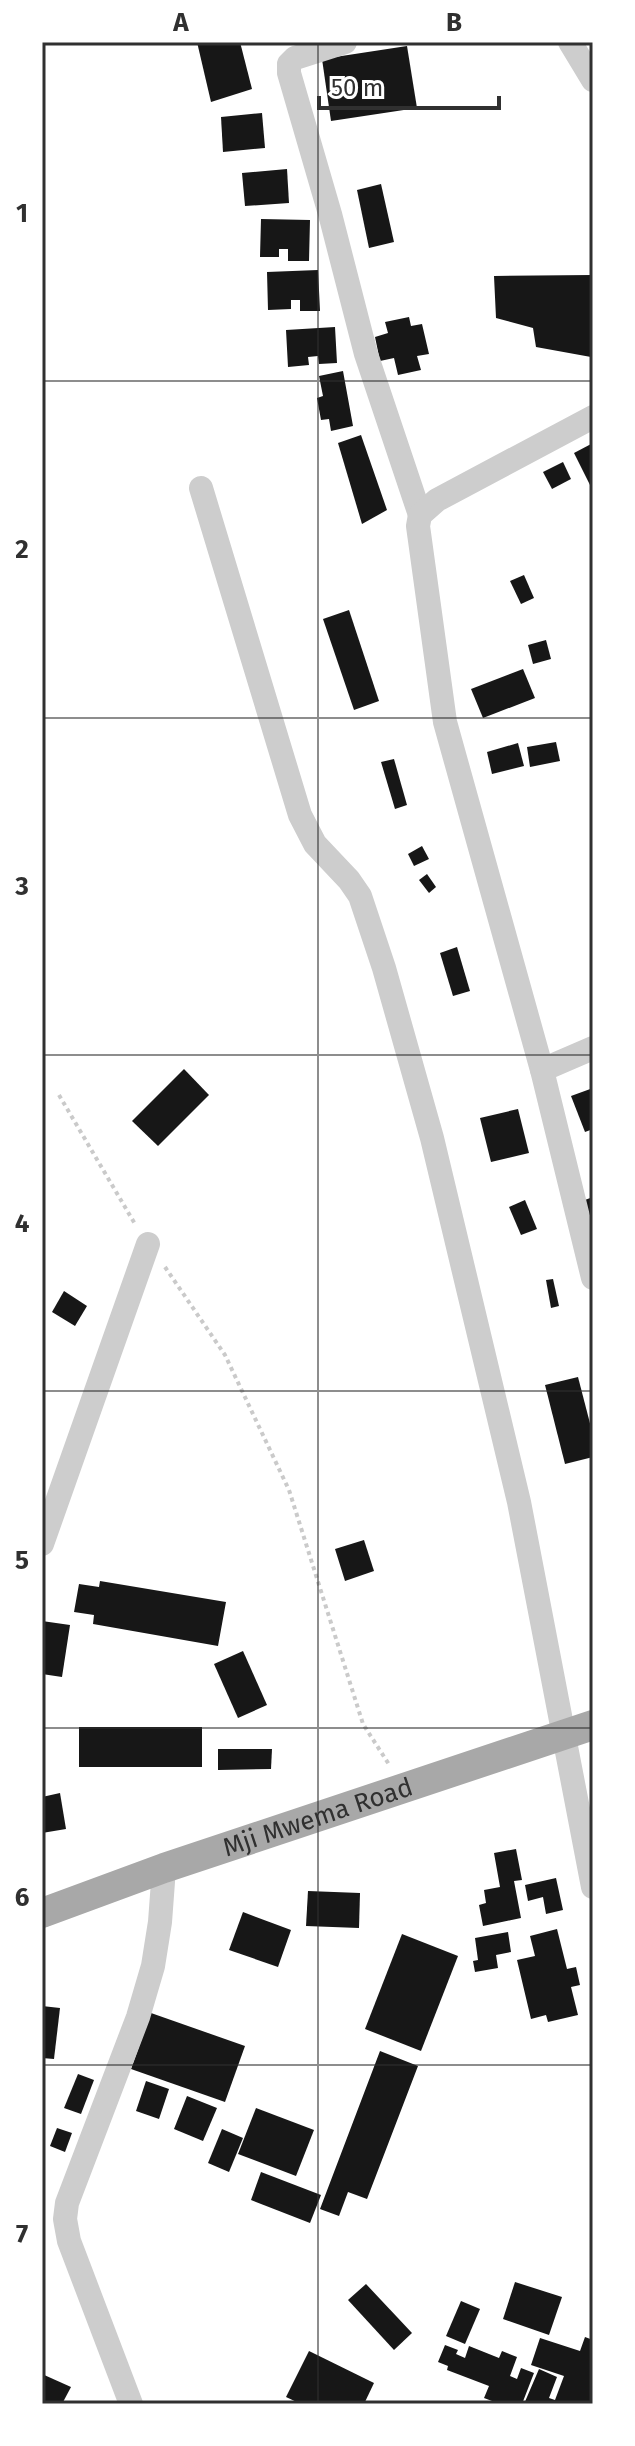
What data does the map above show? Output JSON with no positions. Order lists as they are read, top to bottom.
{
  "streets": {
    "main road": ["Mji Mwema Road"]
  },
  "scale_bar": "50 m",
  "grid": {
    "columns": ["A", "B"],
    "rows": [
      "1",
      "2",
      "3",
      "4",
      "5",
      "6",
      "7"
    ]
  }
}
